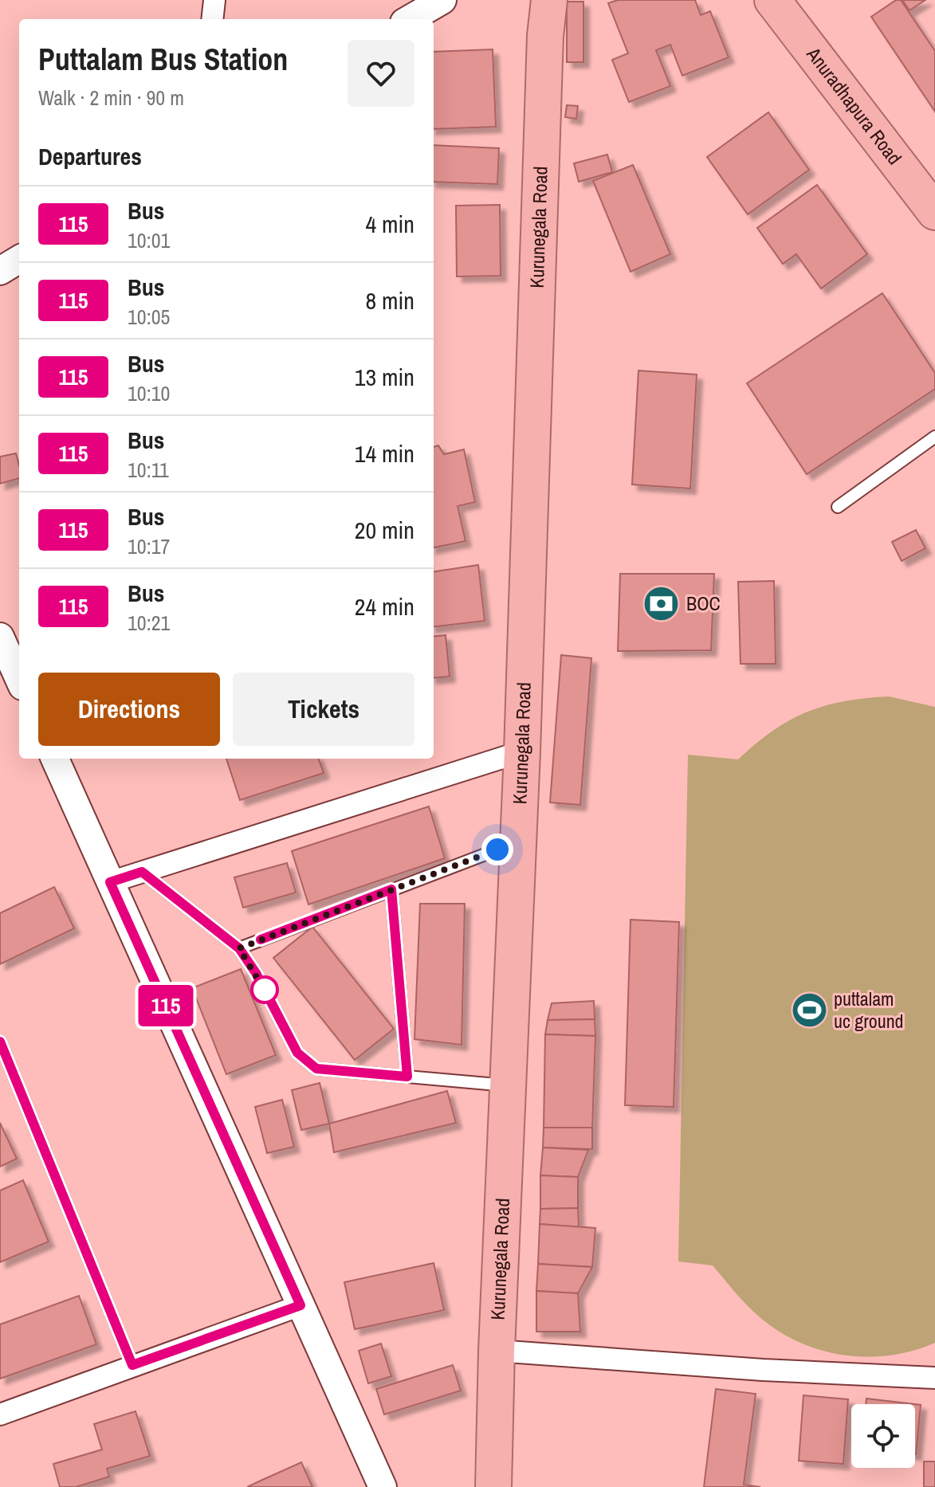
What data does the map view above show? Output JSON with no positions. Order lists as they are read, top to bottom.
{
  "streets": {
    "highway": ["Anuradhapura Road", "Kurunegala Road"]
  },
  "places": {
    "bank": ["BOC"],
    "sports": ["puttalam uc ground"]
  },
  "lines": ["bus line 115"],
  "page": {
    "on_map": "115",
    "heading": [
      ["Puttalam Bus Station", "Walk · 2 min · 90 m"],
      "Departures"
    ],
    "list": [
      {
        "mark": "115",
        "name": "Bus",
        "note": "10:01",
        "value": "4 min"
      },
      {
        "mark": "115",
        "name": "Bus",
        "note": "10:05",
        "value": "8 min"
      },
      {
        "mark": "115",
        "name": "Bus",
        "note": "10:10",
        "value": "13 min"
      },
      {
        "mark": "115",
        "name": "Bus",
        "note": "10:11",
        "value": "14 min"
      },
      {
        "mark": "115",
        "name": "Bus",
        "note": "10:17",
        "value": "20 min"
      },
      {
        "mark": "115",
        "name": "Bus",
        "note": "10:21",
        "value": "24 min"
      }
    ],
    "buttons": ["Directions", "Tickets"]
  }
}
